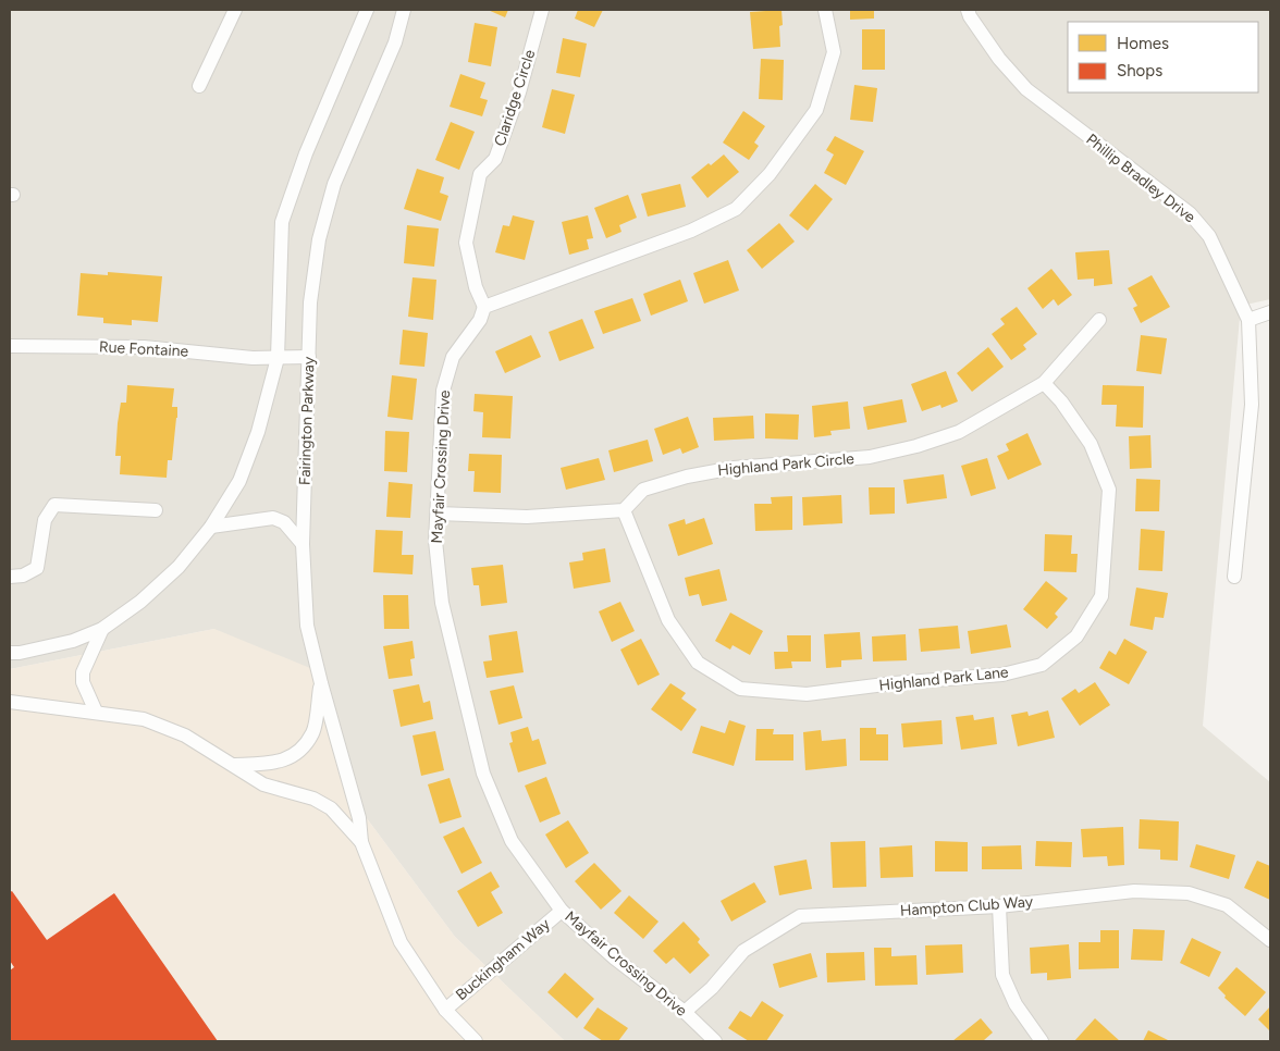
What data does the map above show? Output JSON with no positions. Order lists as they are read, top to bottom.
{
  "streets": {
    "street": [
      "Claridge Circle",
      "Phillip Bradley Drive",
      "Rue Fontaine",
      "Fairington Parkway",
      "Highland Park Circle",
      "Mayfair Crossing Drive",
      "Highland Park Lane",
      "Hampton Club Way",
      "Buckingham Way"
    ]
  },
  "crossings": [
    ["Claridge Circle", "Mayfair Crossing Drive"],
    ["Rue Fontaine", "Fairington Parkway"],
    ["Highland Park Circle", "Highland Park Lane"],
    ["Mayfair Crossing Drive", "Hampton Club Way"],
    ["Mayfair Crossing Drive", "Buckingham Way"]
  ],
  "legend": ["Homes", "Shops"]
}
